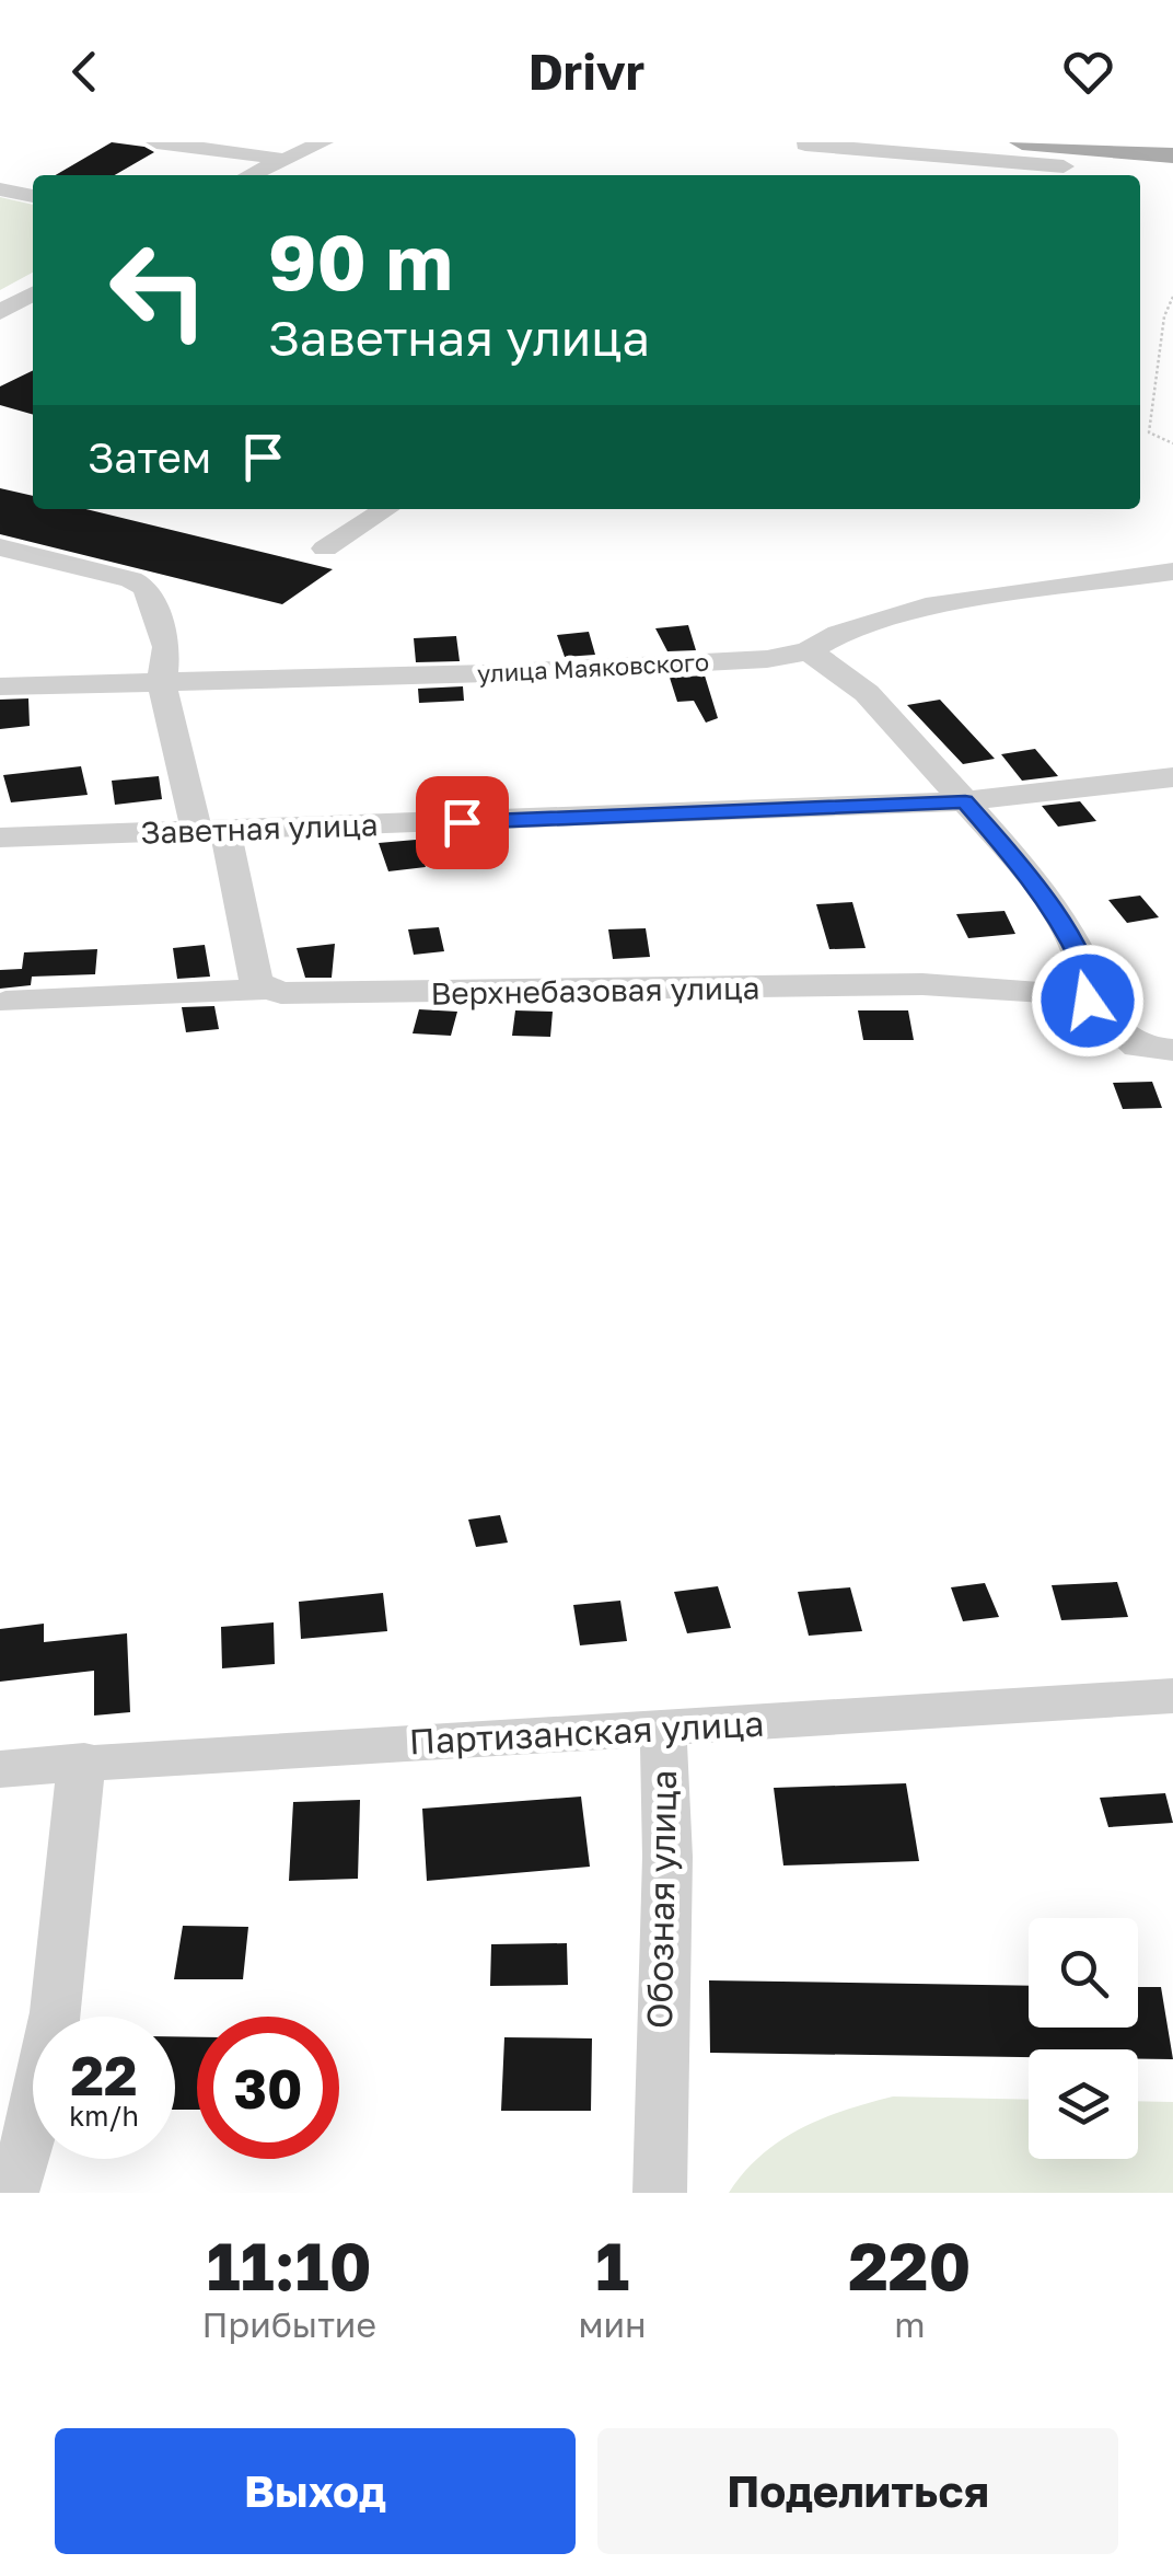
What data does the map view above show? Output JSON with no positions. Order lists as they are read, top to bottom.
{
  "streets": {
    "street": [
      "улица Маяковского",
      "Заветная улица",
      "Верхнебазовая улица",
      "Партизанская улица",
      "Обозная улица"
    ]
  },
  "crossings": [
    ["Партизанская улица", "Обозная улица"]
  ],
  "page": {
    "header": "Drivr",
    "turn": ["90 m", "Заветная улица"],
    "then": "Затем",
    "speed": "22 km/h",
    "limit": "30",
    "eta": [
      "11:10",
      "Прибытие",
      "1",
      "мин",
      "220",
      "m"
    ],
    "buttons": ["Выход", "Поделиться"]
  }
}
